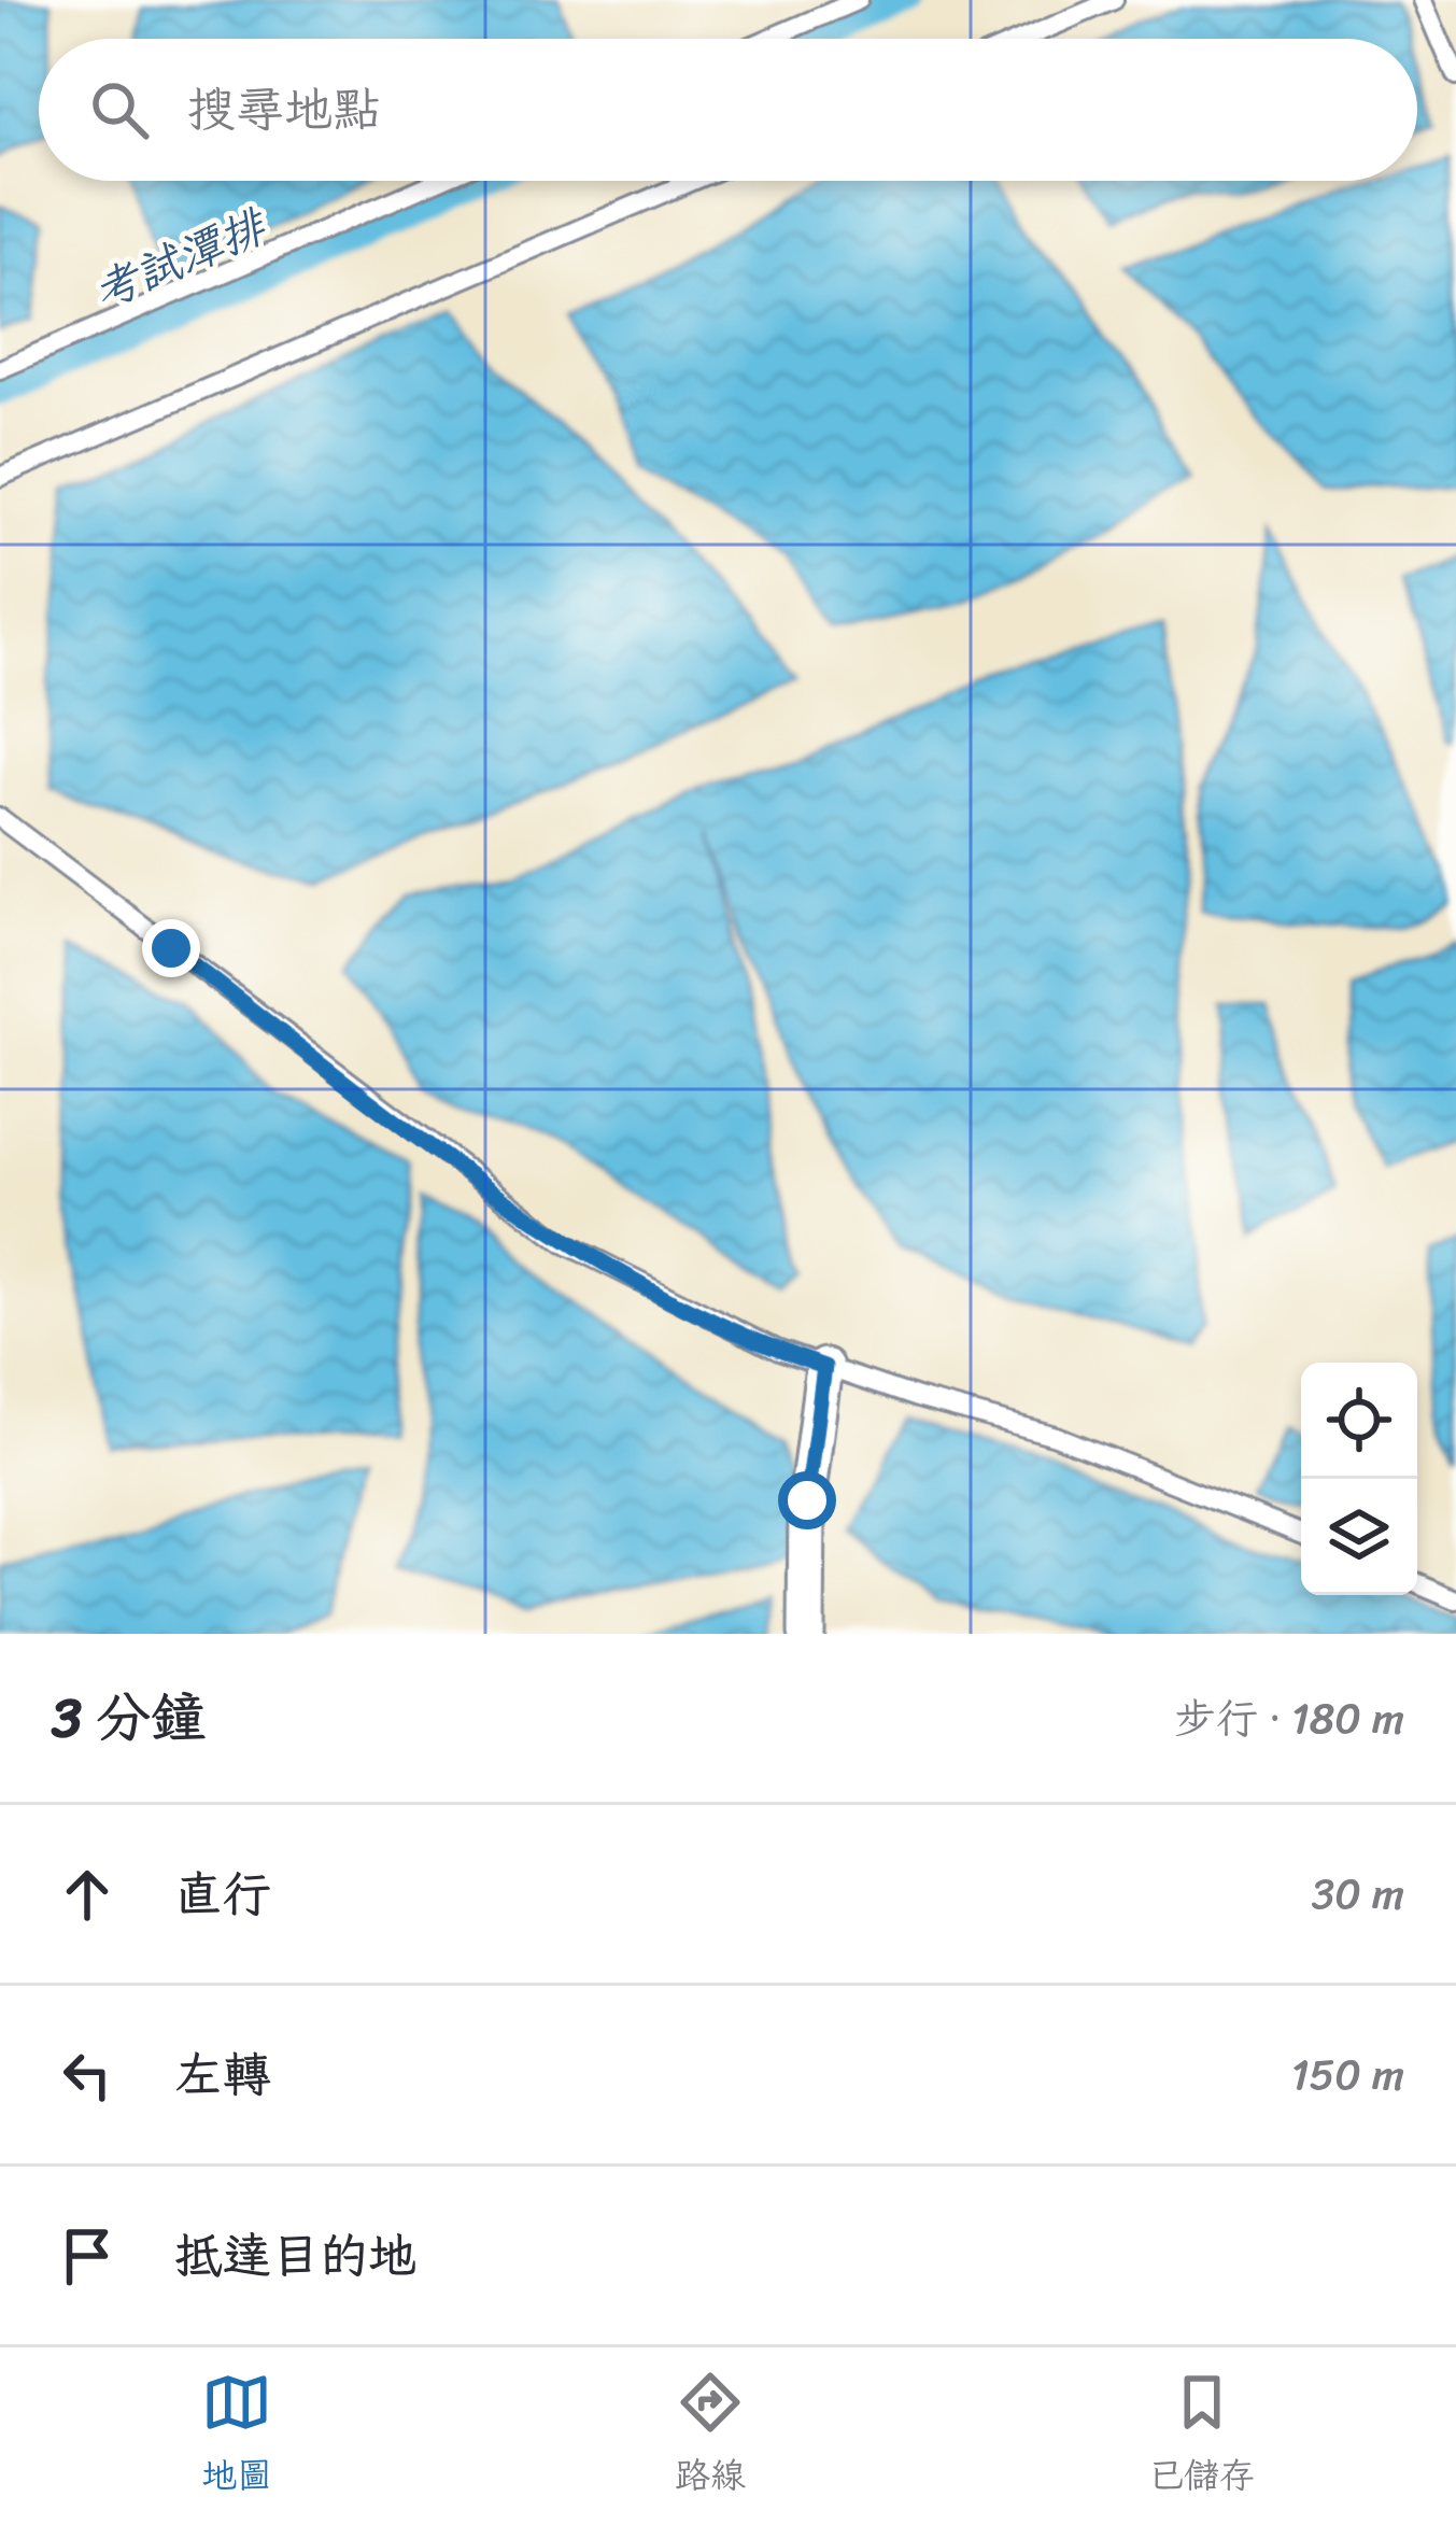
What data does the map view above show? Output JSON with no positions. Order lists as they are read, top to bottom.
{
  "water": ["考試潭排"],
  "page": {
    "search": "搜尋地點",
    "heading": ["3 分鐘", "步行 · 180 m"],
    "list": [
      ["直行", "30 m"],
      ["左轉", "150 m"],
      "抵達目的地"
    ],
    "nav": ["地圖", "路線", "已儲存"]
  }
}
